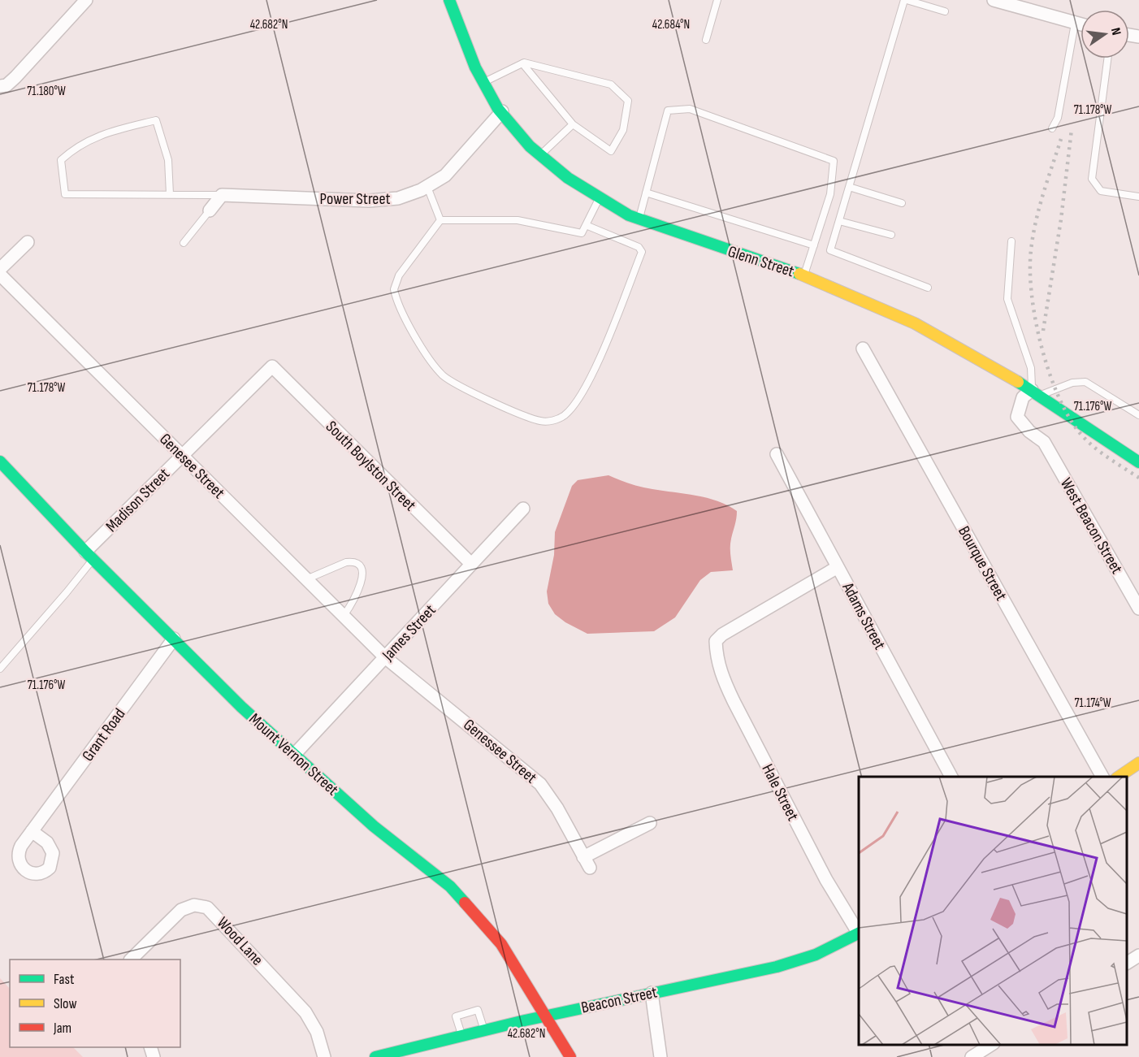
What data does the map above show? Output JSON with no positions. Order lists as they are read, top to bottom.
{
  "streets": {
    "main road": ["Glenn Street", "Mount Vernon Street", "Beacon Street"],
    "street": [
      "Power Street",
      "Genesee Street",
      "South Boylston Street",
      "Madison Street",
      "West Beacon Street",
      "Bourque Street",
      "Adams Street",
      "James Street",
      "Grant Road",
      "Genessee Street",
      "Hale Street",
      "Wood Lane"
    ]
  },
  "crossings": [
    ["Power Street", "Glenn Street"],
    ["Glenn Street", "West Beacon Street"],
    ["Genesee Street", "Madison Street"],
    ["Genesee Street", "James Street"],
    ["Genesee Street", "Genessee Street"],
    ["South Boylston Street", "Madison Street"],
    ["South Boylston Street", "James Street"],
    ["Madison Street", "Mount Vernon Street"],
    ["Adams Street", "Hale Street"],
    ["James Street", "Genessee Street"],
    ["James Street", "Mount Vernon Street"],
    ["Grant Road", "Mount Vernon Street"],
    ["Mount Vernon Street", "Beacon Street"]
  ],
  "legend": ["Fast", "Slow", "Jam"],
  "north": "right",
  "coordinates": [
    "42.682°N",
    "42.684°N",
    "71.180°W",
    "71.178°W",
    "71.176°W",
    "71.174°W"
  ]
}
